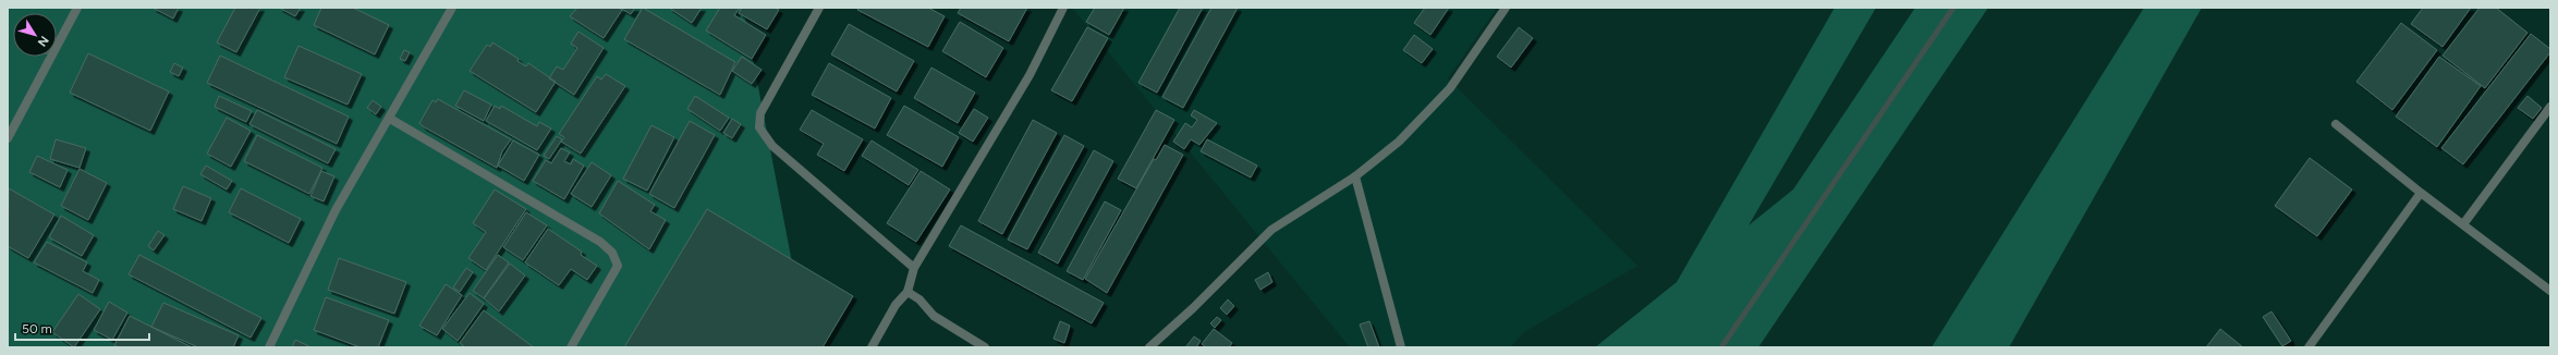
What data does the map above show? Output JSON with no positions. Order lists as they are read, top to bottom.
{
  "scale_bar": "50 m",
  "north": "bottom right"
}
